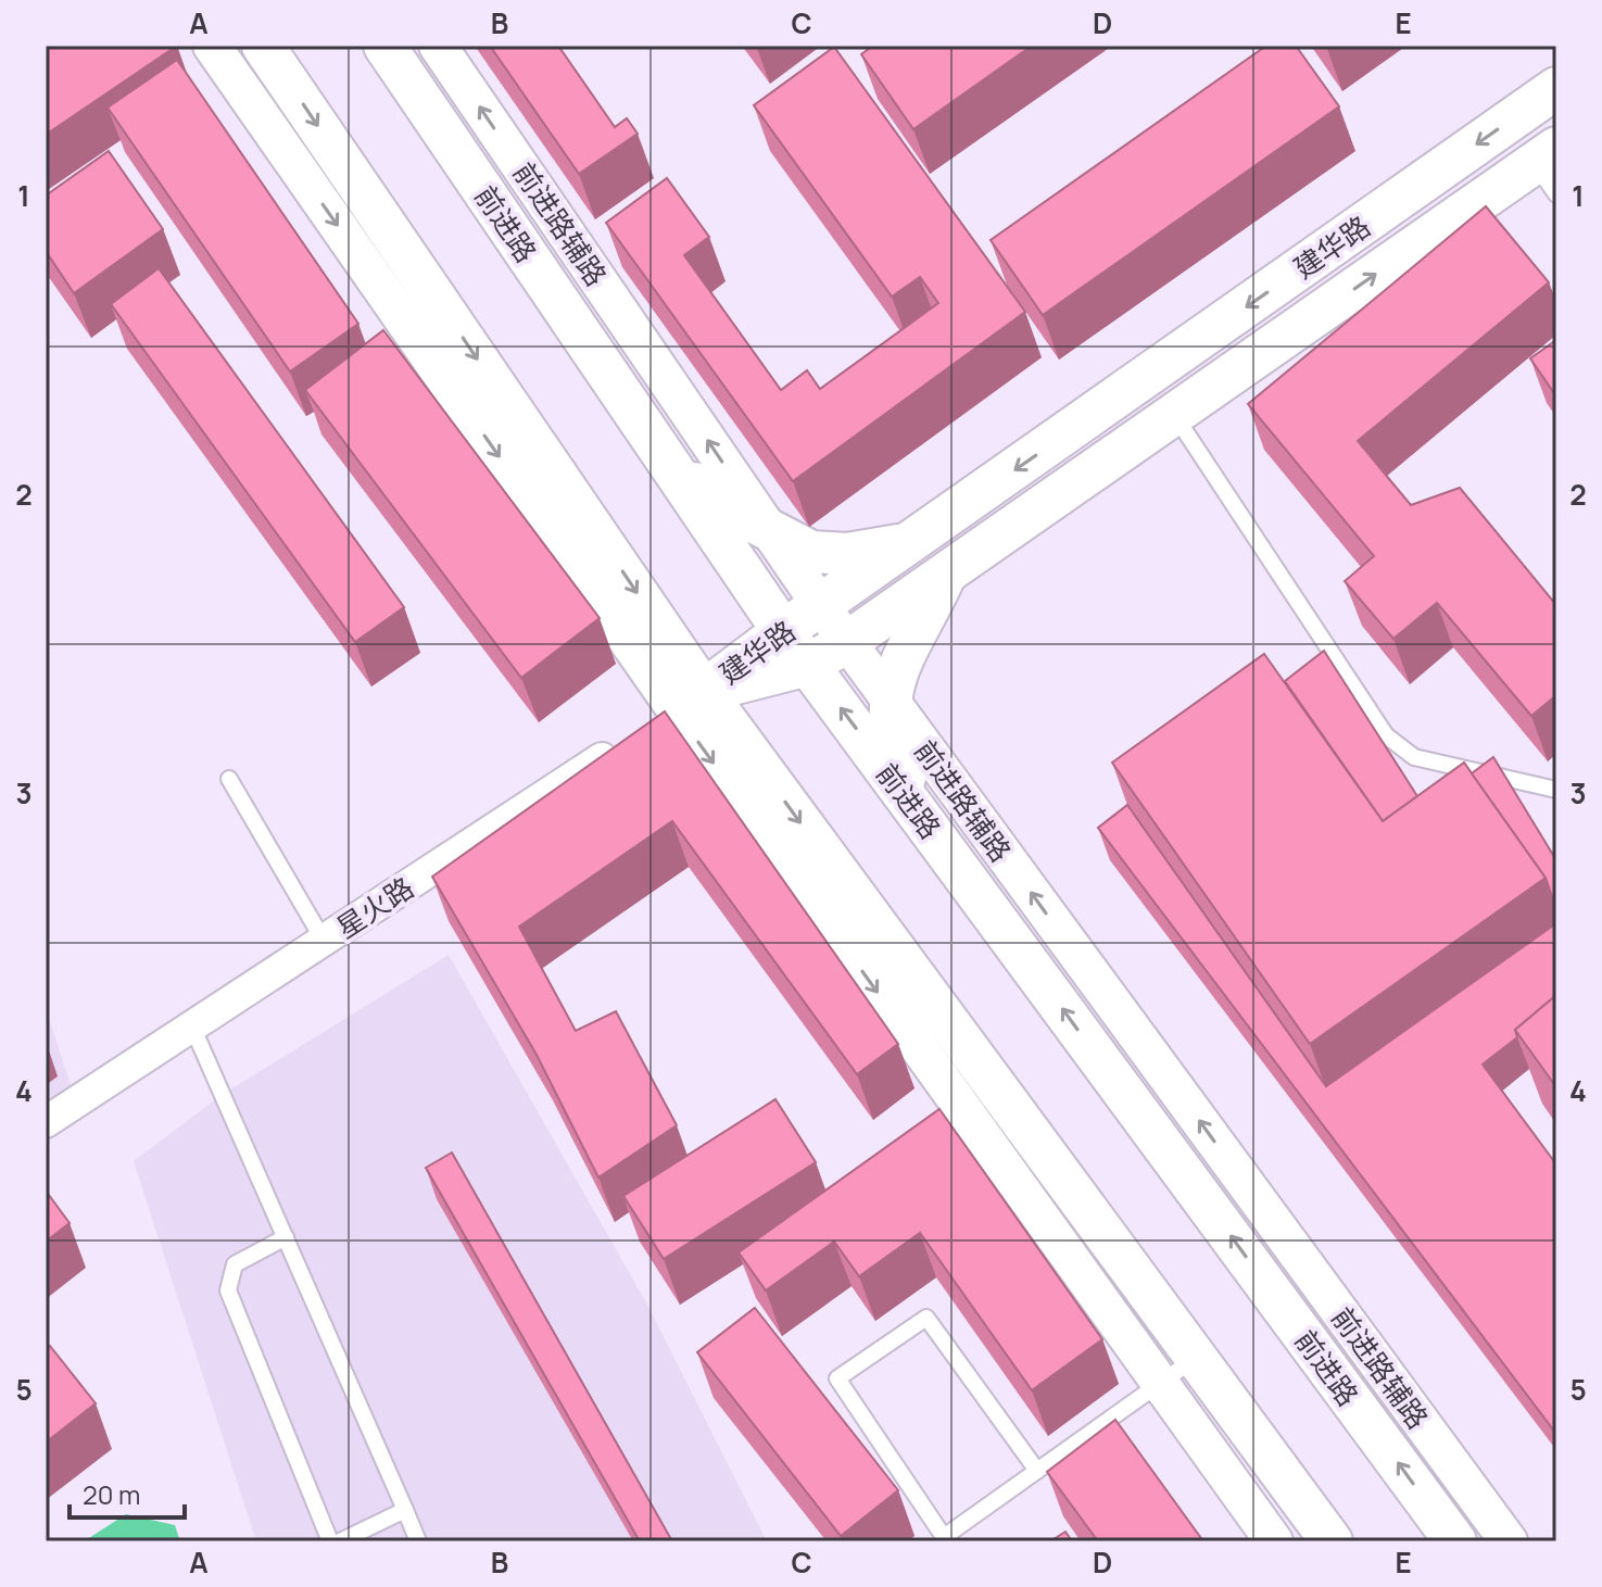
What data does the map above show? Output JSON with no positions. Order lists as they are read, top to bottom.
{
  "streets": {
    "main road": ["前进路", "建华路"],
    "street": ["前进路辅路", "星火路"]
  },
  "crossings": [
    ["前进路", "建华路"],
    ["前进路辅路", "建华路"],
    ["建华路", "星火路"]
  ],
  "scale_bar": "20 m",
  "grid": {
    "columns": [
      "A",
      "B",
      "C",
      "D",
      "E"
    ],
    "rows": [
      "1",
      "2",
      "3",
      "4",
      "5"
    ]
  }
}
